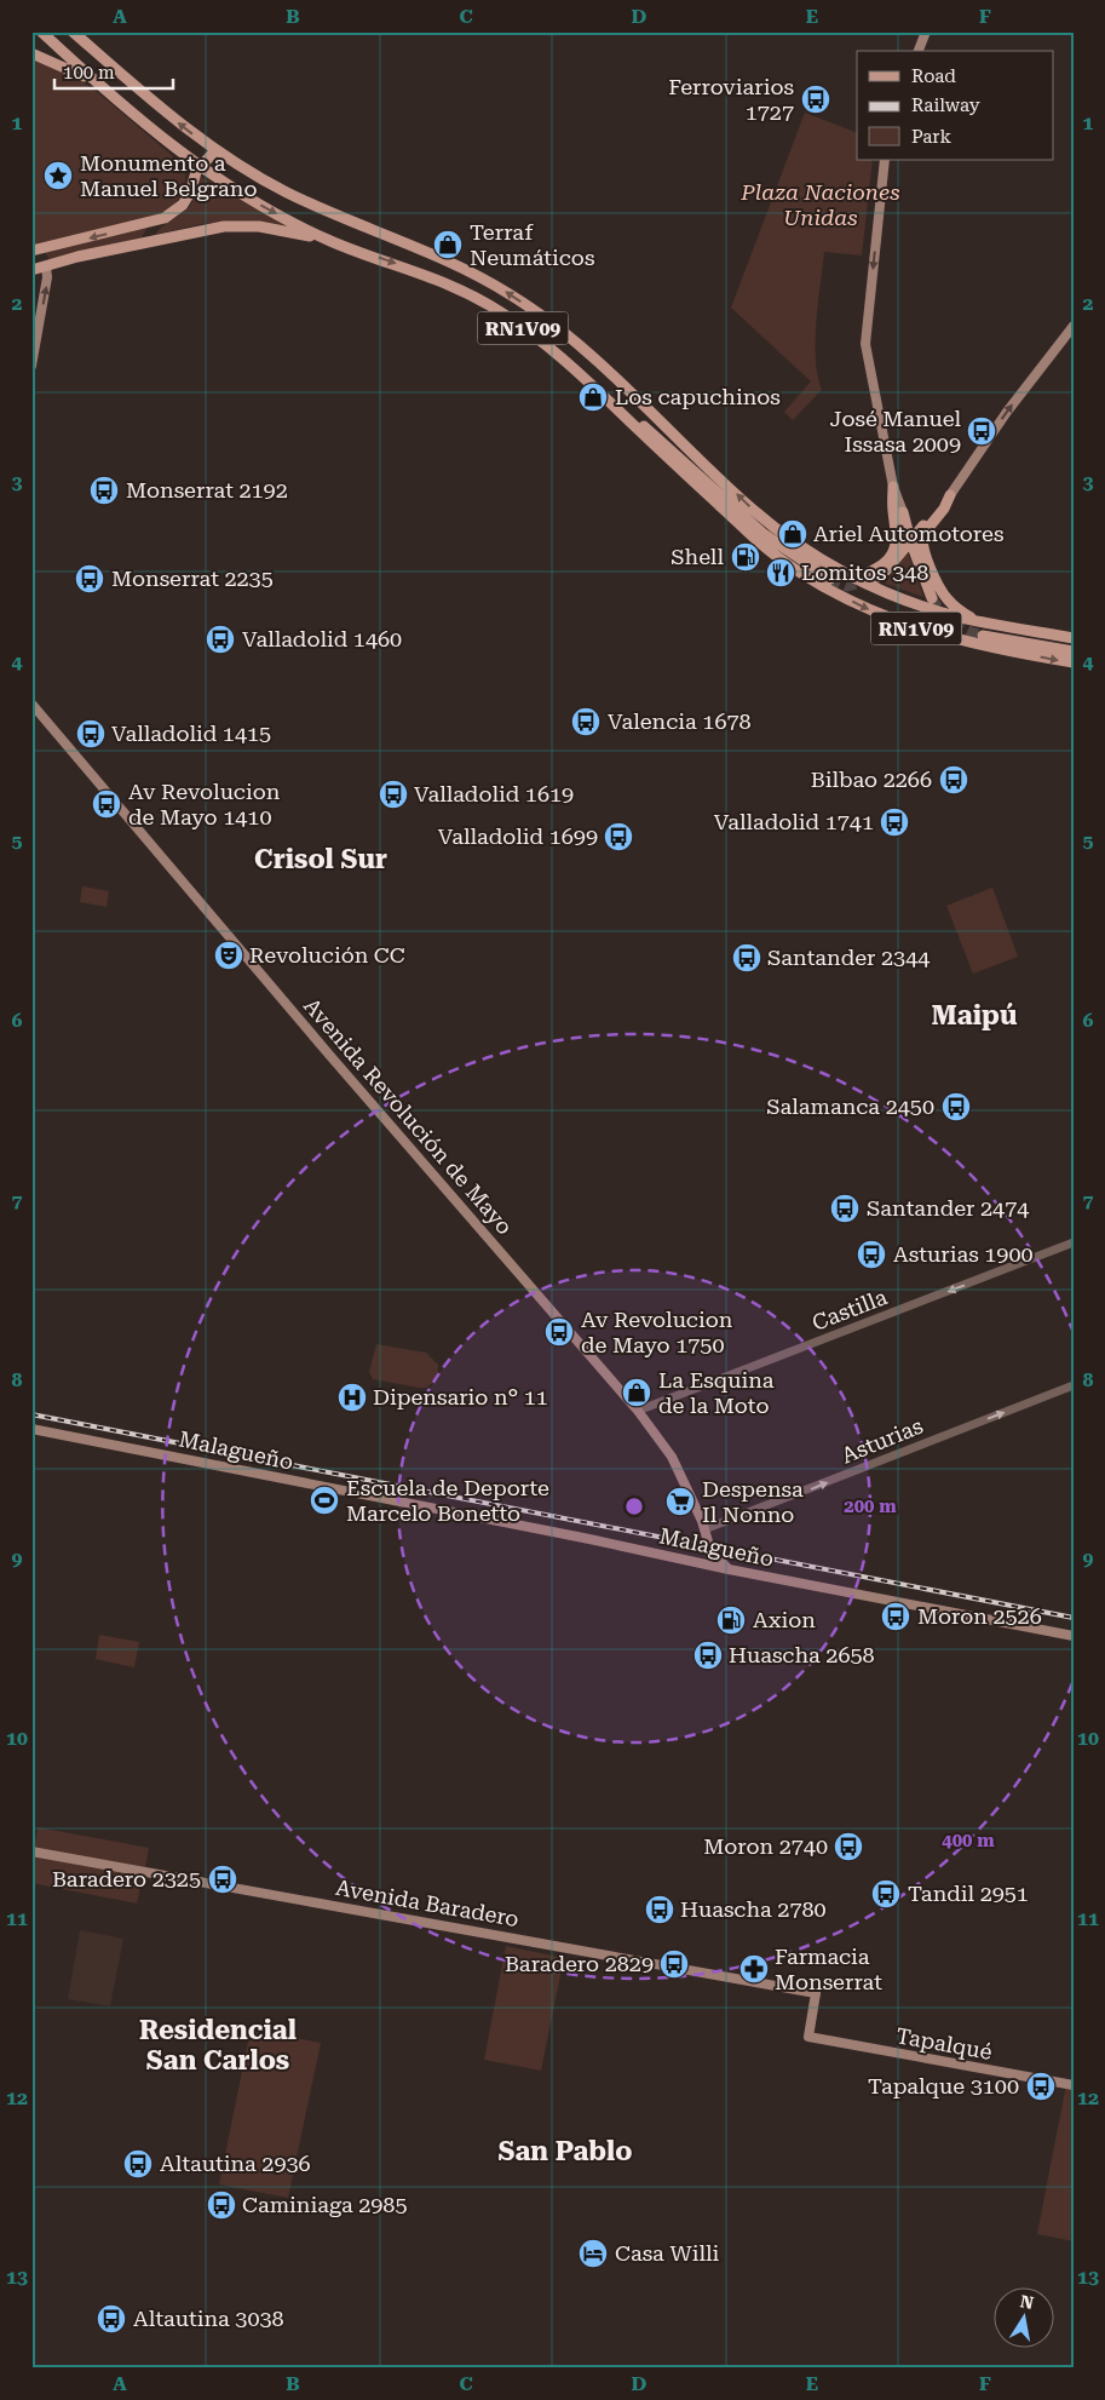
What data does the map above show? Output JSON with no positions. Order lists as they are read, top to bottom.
{
  "streets": {
    "main road": [
      "RN1V09",
      "Avenida Revolución de Mayo",
      "Malagueño",
      "Avenida Baradero",
      "Tapalqué"
    ],
    "street": ["Castilla", "Asturias"]
  },
  "crossings": [
    ["Avenida Revolución de Mayo", "Castilla"],
    ["Avenida Revolución de Mayo", "Asturias"],
    ["Avenida Revolución de Mayo", "Malagueño"],
    ["Avenida Baradero", "Tapalqué"]
  ],
  "one_way": ["Castilla", "Asturias"],
  "districts": [
    "Crisol Sur",
    "Maipú",
    "Residencial San Carlos",
    "San Pablo"
  ],
  "parks": ["Plaza Naciones Unidas"],
  "places": {
    "bus stop": [
      "Ferroviarios 1727",
      "José Manuel Issasa 2009",
      "Monserrat 2192",
      "Monserrat 2235",
      "Valladolid 1460",
      "Valencia 1678",
      "Valladolid 1415",
      "Bilbao 2266",
      "Valladolid 1619",
      "Av Revolucion de Mayo 1410",
      "Valladolid 1741",
      "Valladolid 1699",
      "Santander 2344",
      "Salamanca 2450",
      "Santander 2474",
      "Asturias 1900",
      "Av Revolucion de Mayo 1750",
      "Moron 2526",
      "Huascha 2658",
      "Moron 2740",
      "Baradero 2325",
      "Tandil 2951",
      "Huascha 2780",
      "Baradero 2829",
      "Tapalque 3100",
      "Altautina 2936",
      "Caminiaga 2985",
      "Altautina 3038"
    ],
    "place": ["Monumento a Manuel Belgrano"],
    "shop": [
      "Terraf Neumáticos",
      "Los capuchinos",
      "Ariel Automotores",
      "La Esquina de la Moto"
    ],
    "fuel station": ["Shell", "Axion"],
    "restaurant": ["Lomitos 348"],
    "theatre": ["Revolución CC"],
    "hospital": ["Dipensario n° 11"],
    "sports": ["Escuela de Deporte Marcelo Bonetto"],
    "supermarket": ["Despensa Il Nonno"],
    "pharmacy": ["Farmacia Monserrat"],
    "hotel": ["Casa Willi"]
  },
  "legend": ["Road", "Railway", "Park"],
  "scale_bar": "100 m",
  "north": "top",
  "grid": {
    "columns": [
      "A",
      "B",
      "C",
      "D",
      "E",
      "F"
    ],
    "rows": [
      "1",
      "2",
      "3",
      "4",
      "5",
      "6",
      "7",
      "8",
      "9",
      "10",
      "11",
      "12",
      "13"
    ]
  },
  "rings": ["200 m", "400 m"]
}
